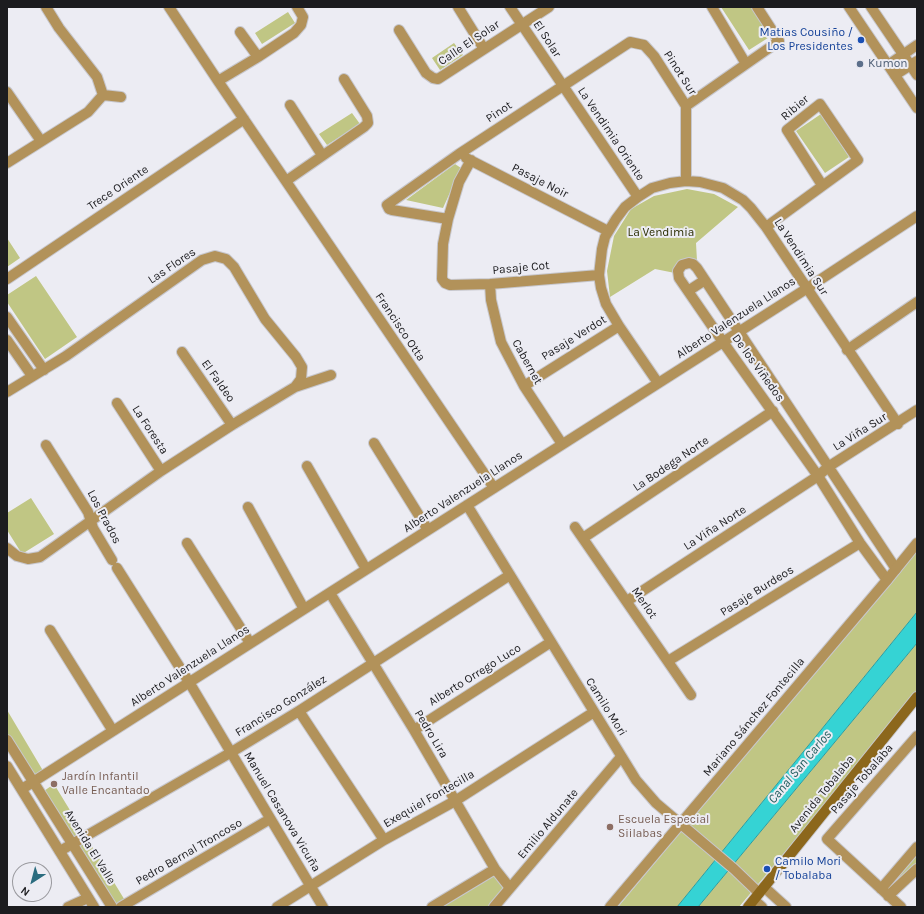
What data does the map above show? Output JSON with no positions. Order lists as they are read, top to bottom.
{
  "streets": {
    "main road": ["Avenida Tobalaba"],
    "street": [
      "El Solar",
      "Calle El Solar",
      "Pinot Sur",
      "Ribier",
      "Pinot",
      "La Vendimia Oriente",
      "Pasaje Noir",
      "Trece Oriente",
      "La Vendimia Sur",
      "Las Flores",
      "Pasaje Cot",
      "Alberto Valenzuela Llanos",
      "Francisco Otta",
      "Pasaje Verdot",
      "Cabernet",
      "De los Viñedos",
      "El Faldeo",
      "La Foresta",
      "La Viña Sur",
      "La Bodega Norte",
      "Los Prados",
      "La Viña Norte",
      "Pasaje Burdeos",
      "Merlot",
      "Alberto Orrego Luco",
      "Francisco González",
      "Camilo Mori",
      "Mariano Sánchez Fontecilla",
      "Pedro Lira",
      "Pasaje Tobalaba",
      "Exequiel Fontecilla",
      "Manuel Casanova Vicuña",
      "Emilio Aldunate",
      "Avenida El Valle",
      "Pedro Bernal Troncoso"
    ]
  },
  "crossings": [
    ["El Solar", "Calle El Solar"],
    ["El Solar", "Pinot"],
    ["El Solar", "La Vendimia Oriente"],
    ["Pinot Sur", "Pinot"],
    ["Pinot Sur", "La Vendimia Sur"],
    ["Ribier", "La Vendimia Sur"],
    ["Pinot", "La Vendimia Oriente"],
    ["Pinot", "Pasaje Noir"],
    ["Pinot", "Pasaje Cot"],
    ["La Vendimia Oriente", "La Vendimia Sur"],
    ["Pasaje Noir", "La Vendimia Sur"],
    ["Trece Oriente", "Francisco Otta"],
    ["La Vendimia Sur", "Pasaje Cot"],
    ["La Vendimia Sur", "Alberto Valenzuela Llanos"],
    ["La Vendimia Sur", "Pasaje Verdot"],
    ["La Vendimia Sur", "La Viña Sur"],
    ["Pasaje Cot", "Cabernet"],
    ["Alberto Valenzuela Llanos", "Francisco Otta"],
    ["Alberto Valenzuela Llanos", "Cabernet"],
    ["Alberto Valenzuela Llanos", "De los Viñedos"],
    ["Alberto Valenzuela Llanos", "Camilo Mori"],
    ["Alberto Valenzuela Llanos", "Pedro Lira"],
    ["Alberto Valenzuela Llanos", "Manuel Casanova Vicuña"],
    ["Alberto Valenzuela Llanos", "Avenida El Valle"],
    ["Pasaje Verdot", "Cabernet"],
    ["De los Viñedos", "La Viña Sur"],
    ["De los Viñedos", "La Bodega Norte"],
    ["De los Viñedos", "La Viña Norte"],
    ["De los Viñedos", "Pasaje Burdeos"],
    ["De los Viñedos", "Mariano Sánchez Fontecilla"],
    ["La Viña Sur", "La Viña Norte"],
    ["La Bodega Norte", "Merlot"],
    ["Los Prados", "Manuel Casanova Vicuña"],
    ["La Viña Norte", "Merlot"],
    ["Pasaje Burdeos", "Merlot"],
    ["Alberto Orrego Luco", "Camilo Mori"],
    ["Alberto Orrego Luco", "Pedro Lira"],
    ["Francisco González", "Camilo Mori"],
    ["Francisco González", "Pedro Lira"],
    ["Francisco González", "Manuel Casanova Vicuña"],
    ["Francisco González", "Avenida El Valle"],
    ["Camilo Mori", "Mariano Sánchez Fontecilla"],
    ["Camilo Mori", "Avenida Tobalaba"],
    ["Camilo Mori", "Exequiel Fontecilla"],
    ["Camilo Mori", "Emilio Aldunate"],
    ["Pedro Lira", "Exequiel Fontecilla"],
    ["Pedro Lira", "Emilio Aldunate"],
    ["Exequiel Fontecilla", "Manuel Casanova Vicuña"],
    ["Manuel Casanova Vicuña", "Pedro Bernal Troncoso"]
  ],
  "water": ["Canal San Carlos"],
  "parks": ["La Vendimia"],
  "places": [
    "Matias Cousiño / Los Presidentes",
    "Kumon",
    "Jardín Infantil Valle Encantado",
    "Escuela Especial Siilabas",
    "Camilo Mori / Tobalaba"
  ],
  "north": "bottom left"
}
